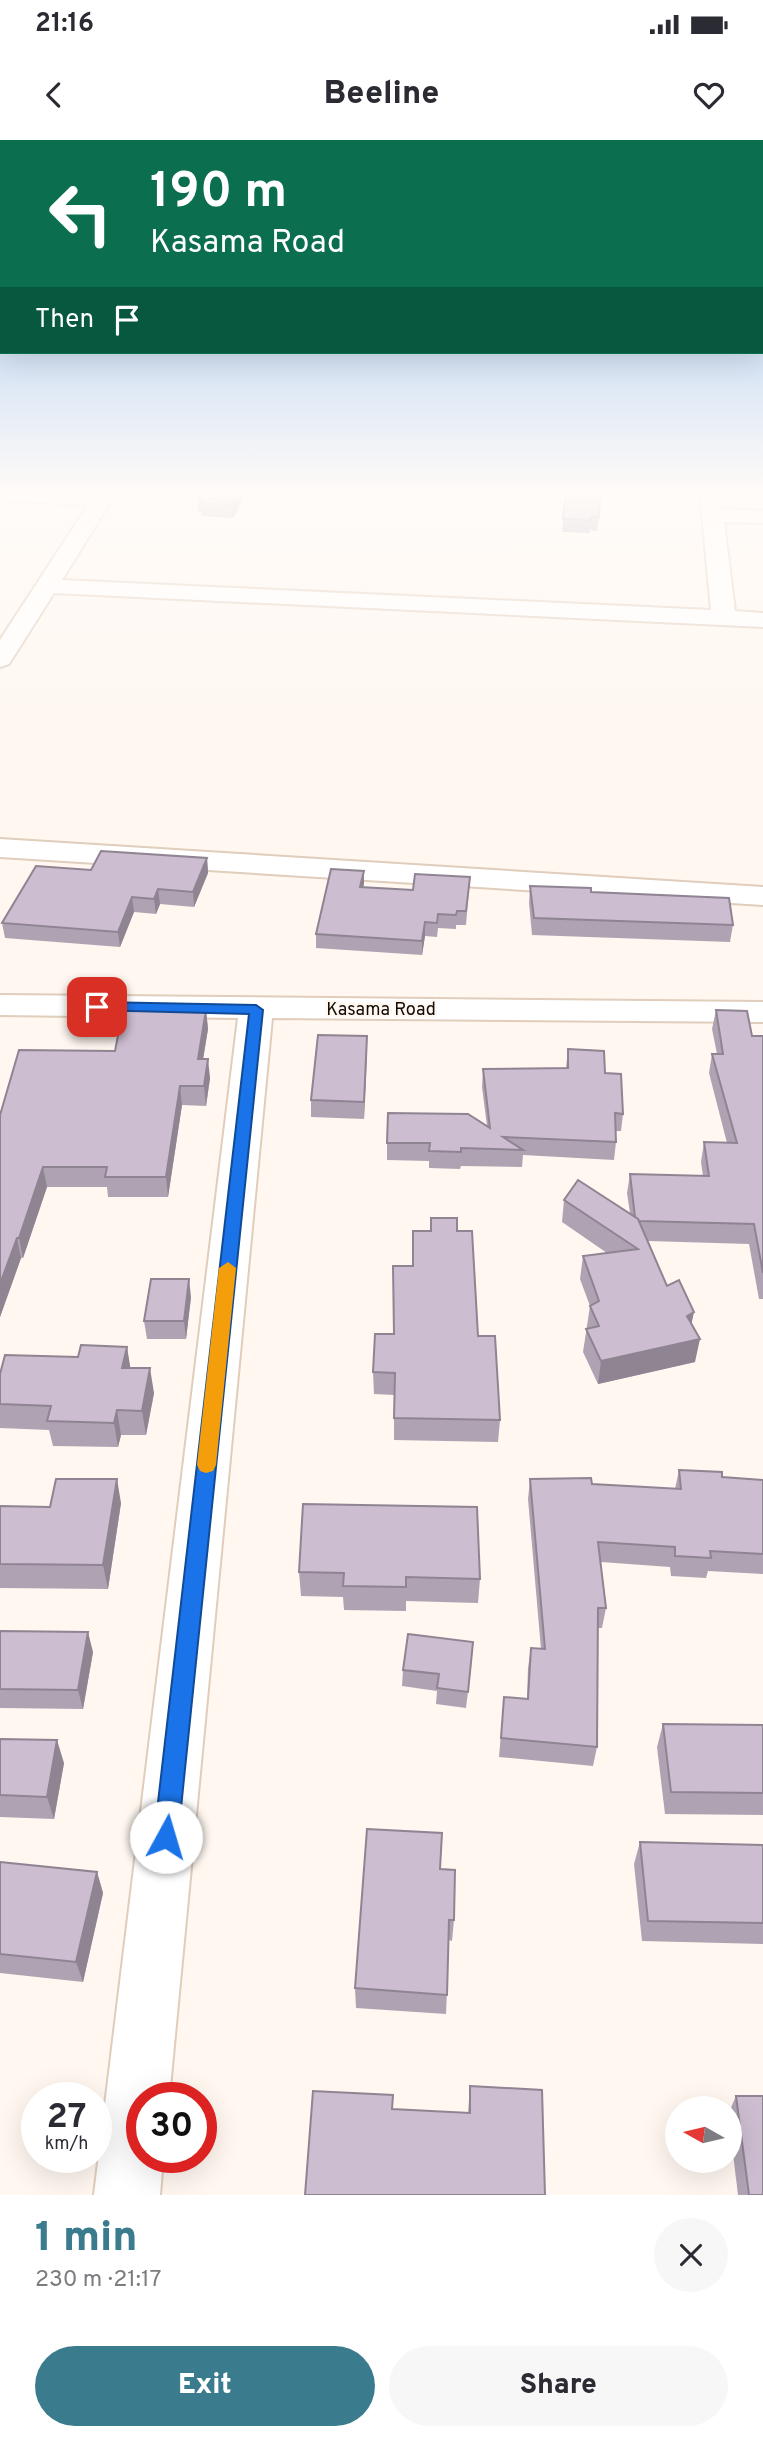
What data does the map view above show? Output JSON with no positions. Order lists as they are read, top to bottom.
{
  "streets": {
    "street": ["Kasama Road"]
  },
  "north": "left",
  "page": {
    "status": "21:16",
    "header": "Beeline",
    "turn": ["190 m", "Kasama Road"],
    "then": "Then",
    "speed": "27 km/h",
    "limit": "30",
    "heading": ["1 min", "230 m · 21:17"],
    "buttons": ["Exit", "Share"]
  }
}
